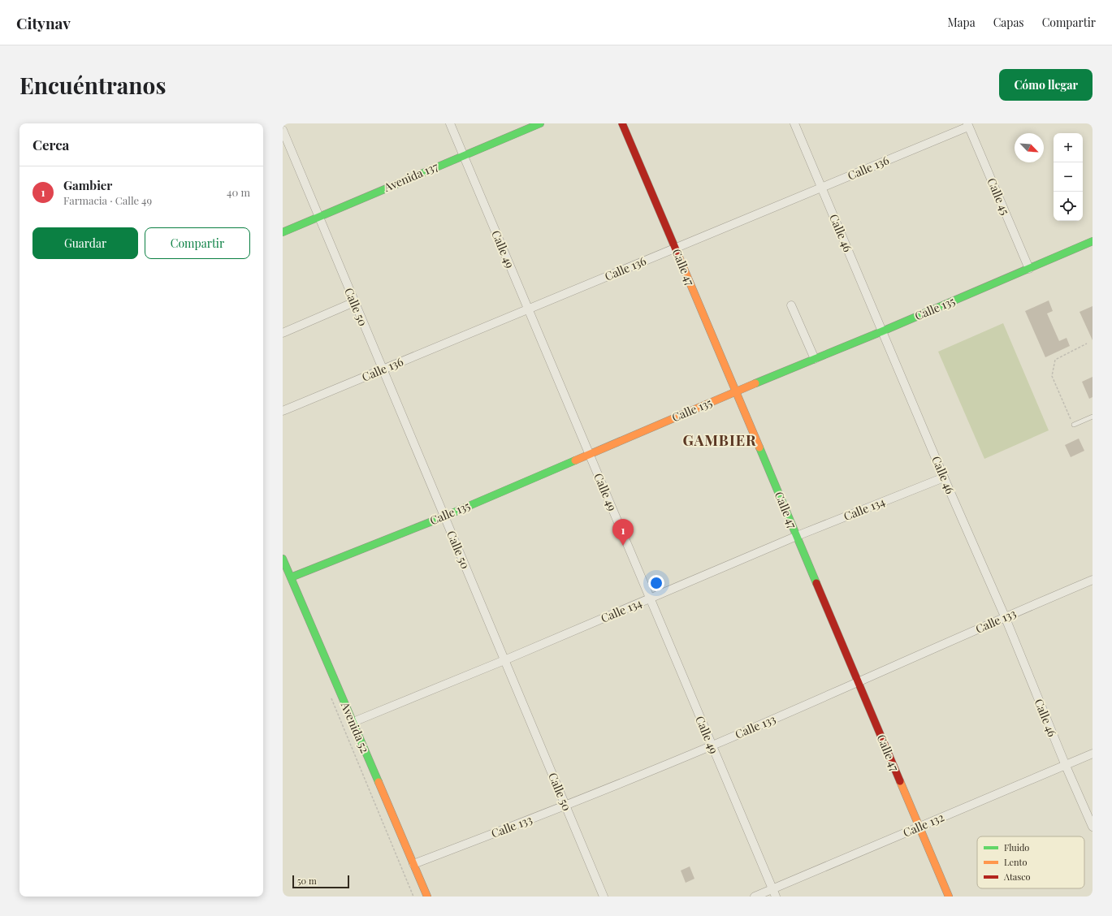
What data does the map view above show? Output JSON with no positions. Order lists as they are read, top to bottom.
{
  "streets": {
    "street": [
      "Calle 136",
      "Avenida 137",
      "Calle 45",
      "Calle 46",
      "Calle 49",
      "Calle 47",
      "Calle 50",
      "Calle 135",
      "Calle 134",
      "Calle 133",
      "Avenida 52",
      "Calle 132"
    ]
  },
  "crossings": [
    ["Calle 136", "Calle 45"],
    ["Calle 136", "Calle 46"],
    ["Calle 136", "Calle 49"],
    ["Calle 136", "Calle 47"],
    ["Calle 136", "Calle 50"],
    ["Avenida 137", "Calle 49"],
    ["Avenida 137", "Calle 50"],
    ["Calle 45", "Calle 135"],
    ["Calle 46", "Calle 135"],
    ["Calle 46", "Calle 134"],
    ["Calle 46", "Calle 133"],
    ["Calle 46", "Calle 132"],
    ["Calle 49", "Calle 135"],
    ["Calle 49", "Calle 134"],
    ["Calle 49", "Calle 133"],
    ["Calle 49", "Calle 132"],
    ["Calle 47", "Calle 135"],
    ["Calle 47", "Calle 134"],
    ["Calle 47", "Calle 133"],
    ["Calle 47", "Calle 132"],
    ["Calle 50", "Calle 135"],
    ["Calle 50", "Calle 134"],
    ["Calle 50", "Calle 133"],
    ["Calle 135", "Avenida 52"],
    ["Calle 134", "Avenida 52"],
    ["Calle 133", "Avenida 52"]
  ],
  "districts": ["GAMBIER"],
  "legend": ["Fluido", "Lento", "Atasco"],
  "scale_bar": "50 m",
  "north": "bottom right",
  "page": {
    "header": "Citynav",
    "nav": ["Mapa", "Capas", "Compartir"],
    "buttons": [
      "Cómo llegar",
      ["Guardar", "Compartir"]
    ],
    "title": "Encuéntranos",
    "heading": "Cerca",
    "map_buttons": ["+", "−"],
    "list": [
      {
        "mark": "1",
        "name": "Gambier",
        "note": "Farmacia · Calle 49",
        "value": "40 m"
      }
    ],
    "pins": "1",
    "scale": "50 m"
  }
}
